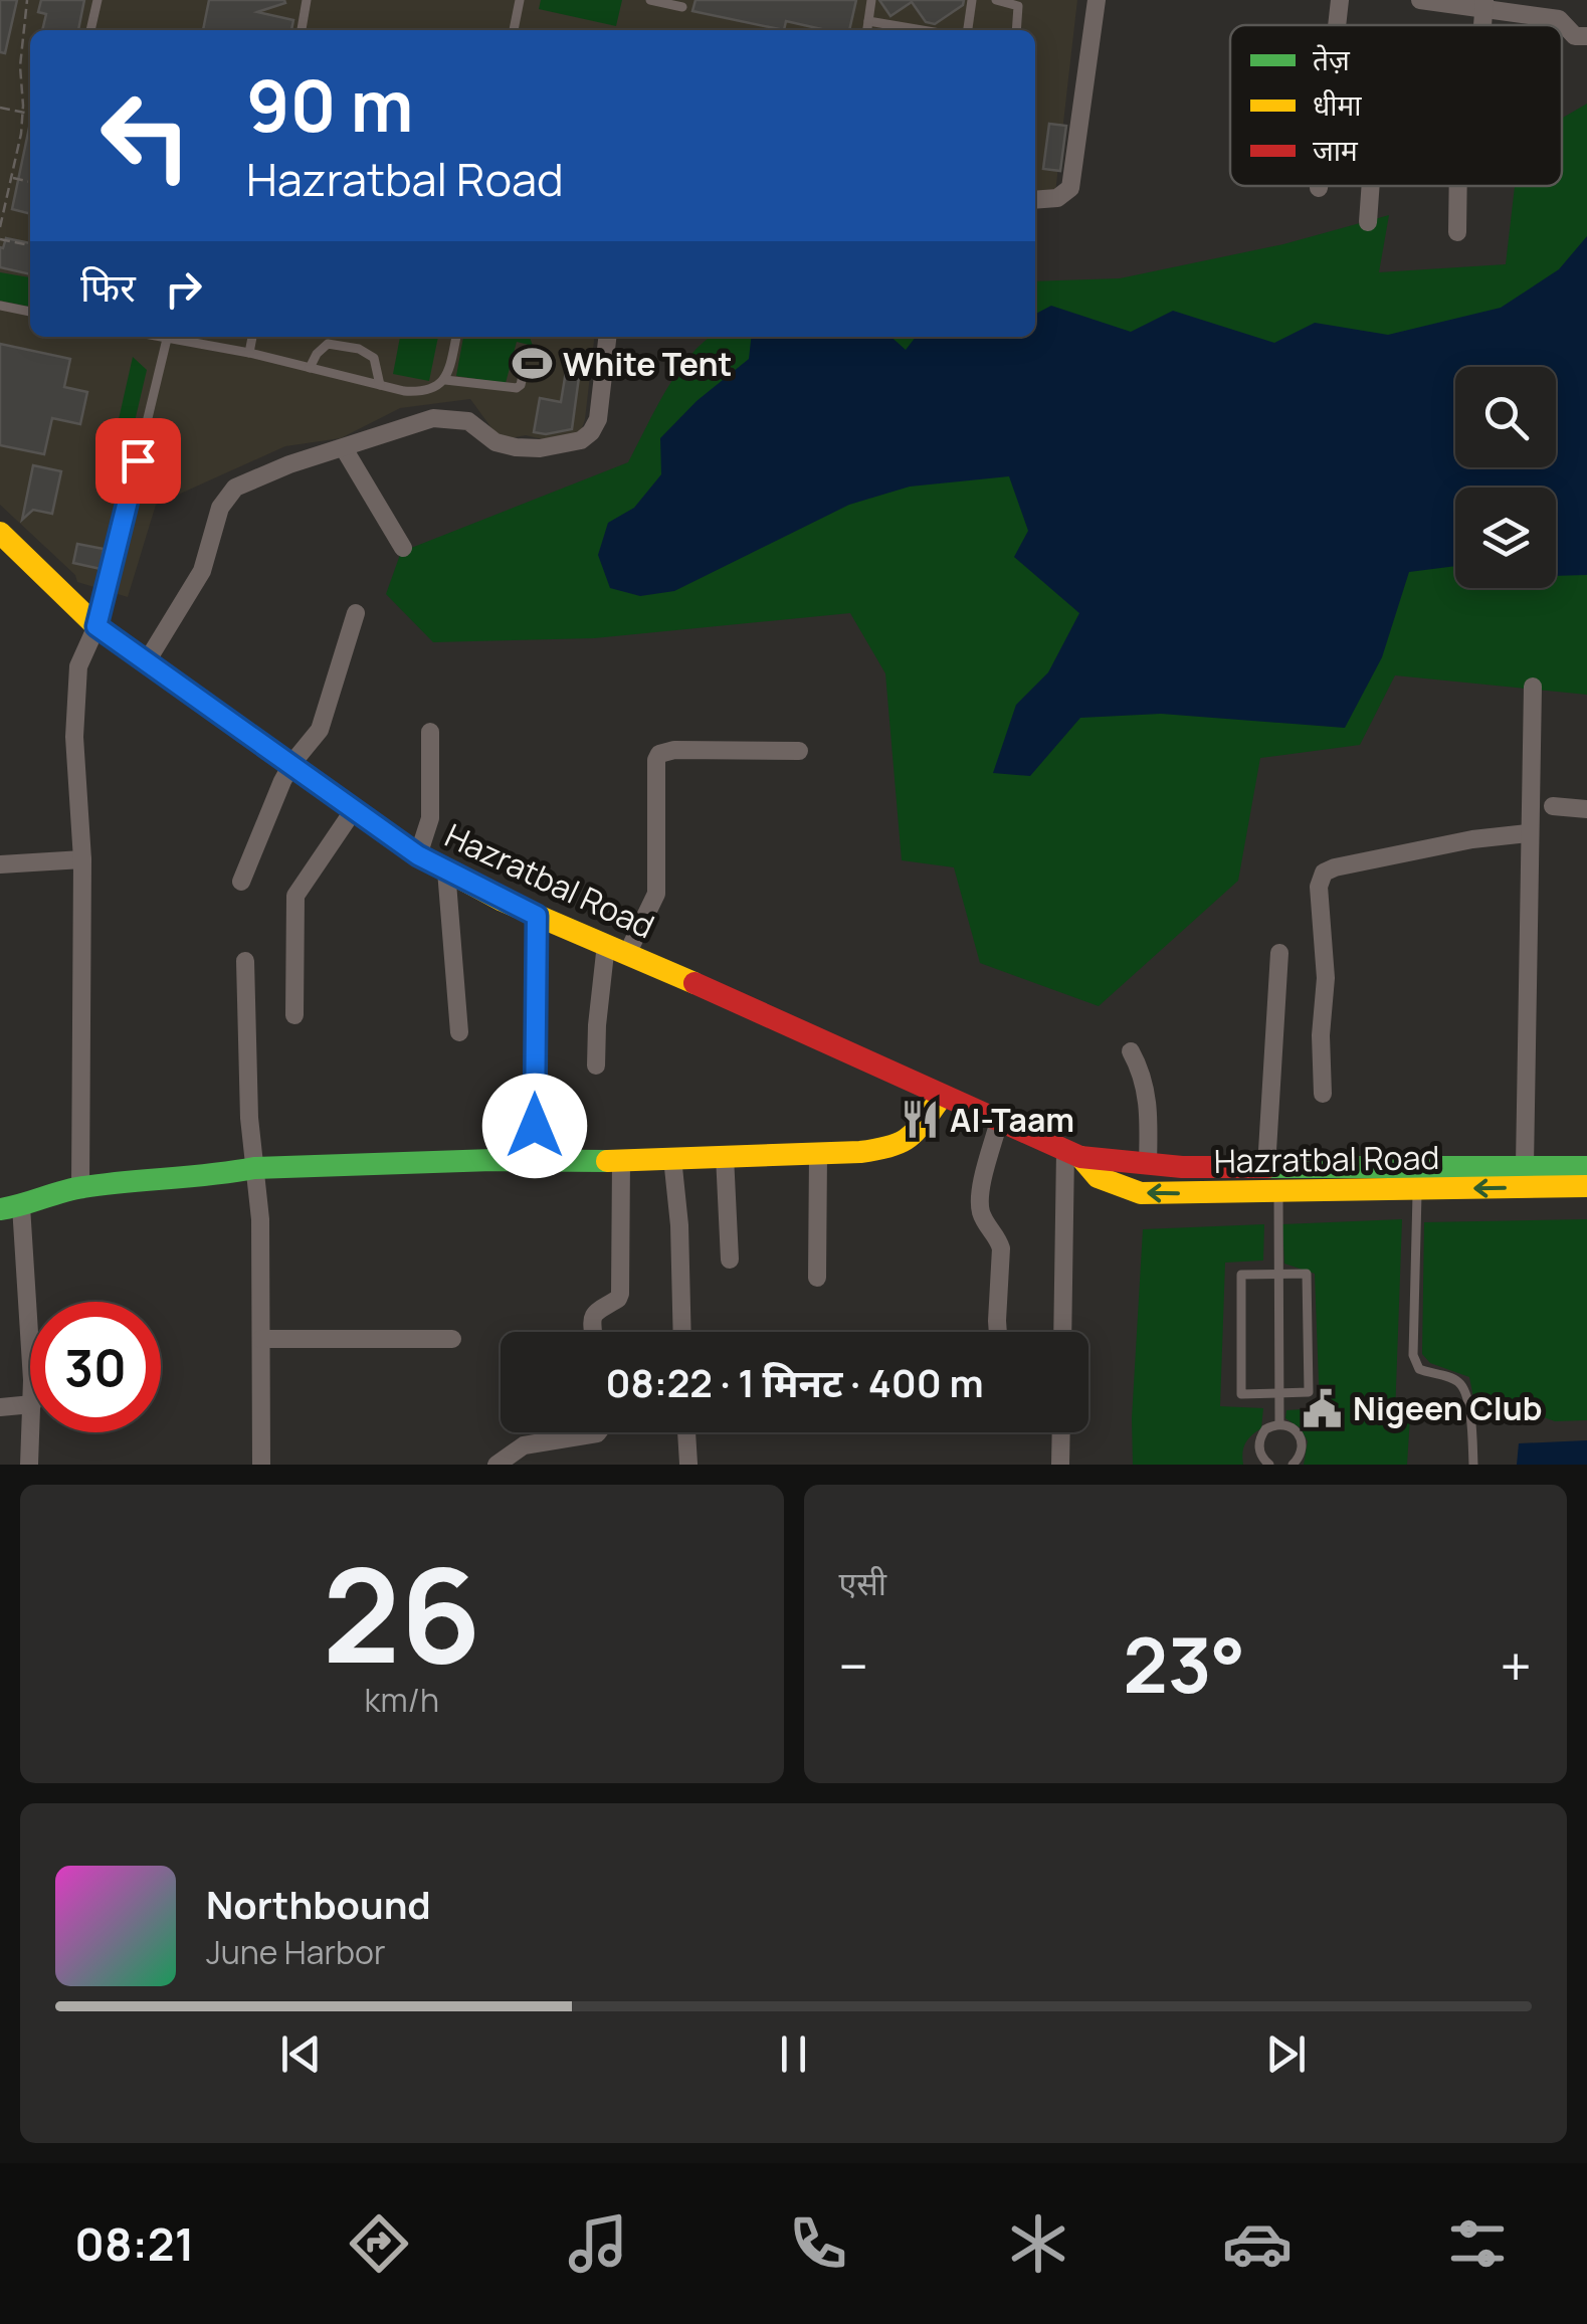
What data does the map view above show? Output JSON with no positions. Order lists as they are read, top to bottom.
{
  "streets": {
    "main road": ["Hazratbal Road"]
  },
  "places": {
    "sports": ["White Tent"],
    "restaurant": ["Al-Taam"],
    "public building": ["Nigeen Club"]
  },
  "legend": ["तेज़", "धीमा", "जाम"],
  "page": {
    "turn": ["90 m", "Hazratbal Road"],
    "then": "फिर",
    "limit": "30",
    "trip": "08:22 · 1 मिनट · 400 m",
    "tile": [
      ["26", "km/h"],
      "एसी"
    ],
    "heat": ["−", "23°", "+"],
    "song": ["Northbound", "June Harbor"],
    "tabs": "08:21"
  }
}
